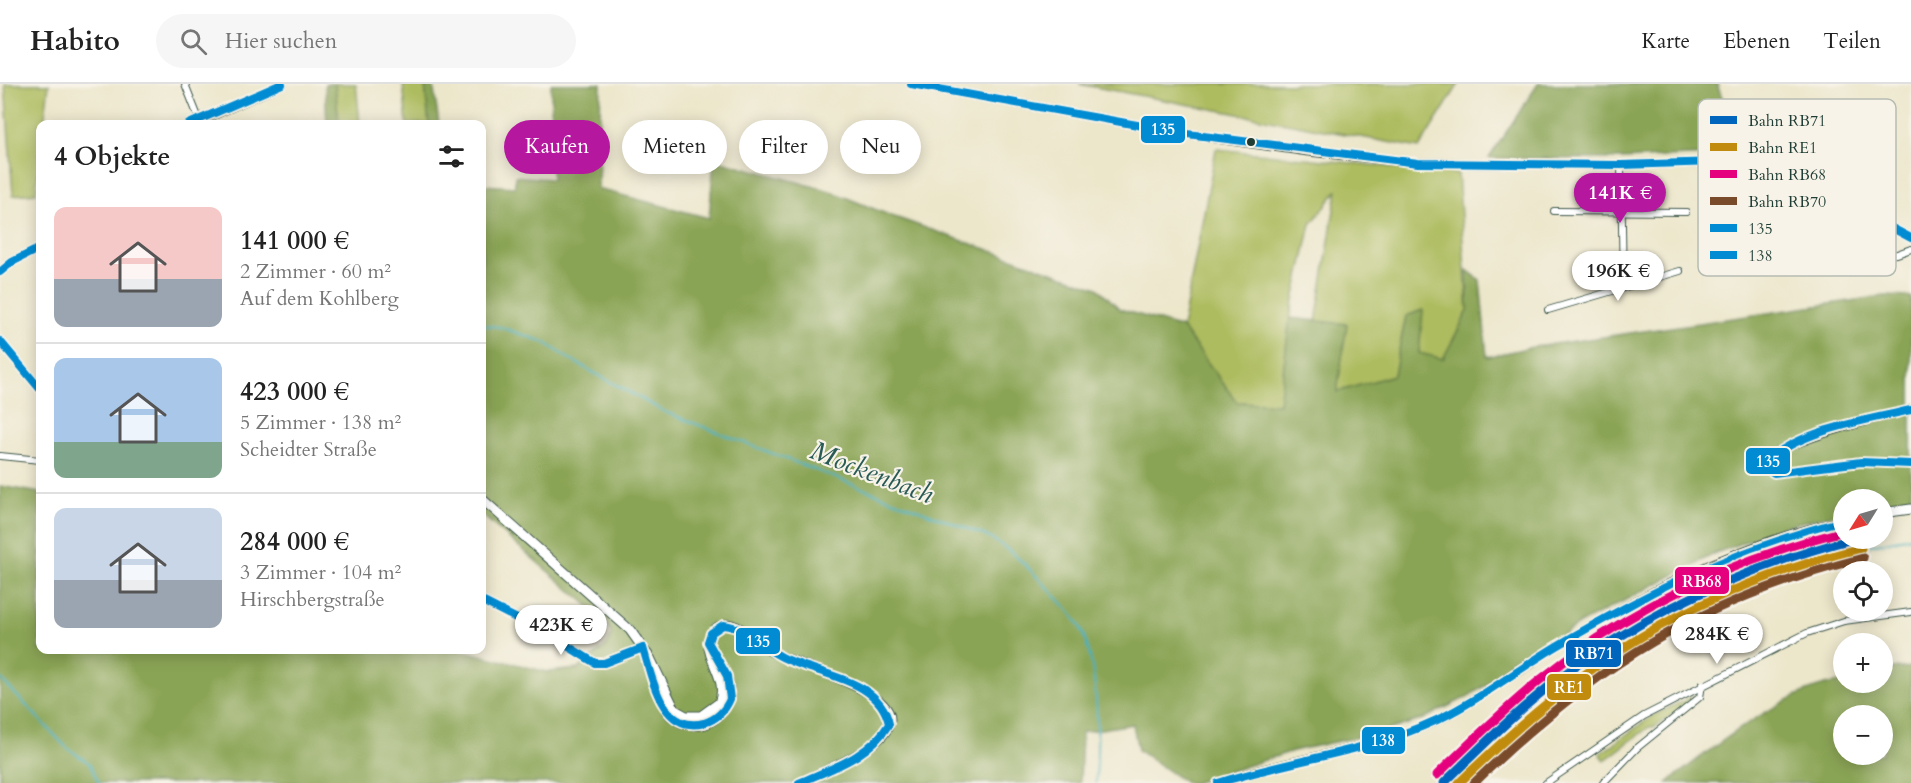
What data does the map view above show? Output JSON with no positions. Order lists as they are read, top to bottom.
{
  "water": ["Mockenbach"],
  "lines": [
    "transit line 135",
    "transit line 138",
    "rail line RB68",
    "rail line RB71",
    "rail line RE1",
    "rail line RB70"
  ],
  "legend": [
    "Bahn RB71",
    "Bahn RE1",
    "Bahn RB68",
    "Bahn RB70",
    "135",
    "138"
  ],
  "north": "bottom left",
  "page": {
    "header": "Habito",
    "search": "Hier suchen",
    "nav": ["Karte", "Ebenen", "Teilen"],
    "chip": [
      "Kaufen",
      "Mieten",
      "Filter",
      "Neu"
    ],
    "heading": "4 Objekte",
    "price": [
      "141K €",
      "196K €",
      "423K €",
      "284K €"
    ],
    "list": [
      {
        "name": "141 000 €",
        "note": "2 Zimmer · 60 m² · Auf dem Kohlberg"
      },
      {
        "name": "423 000 €",
        "note": "5 Zimmer · 138 m² · Scheidter Straße"
      },
      {
        "name": "284 000 €",
        "note": "3 Zimmer · 104 m² · Hirschbergstraße"
      }
    ],
    "map_buttons": ["+", "−"]
  }
}
